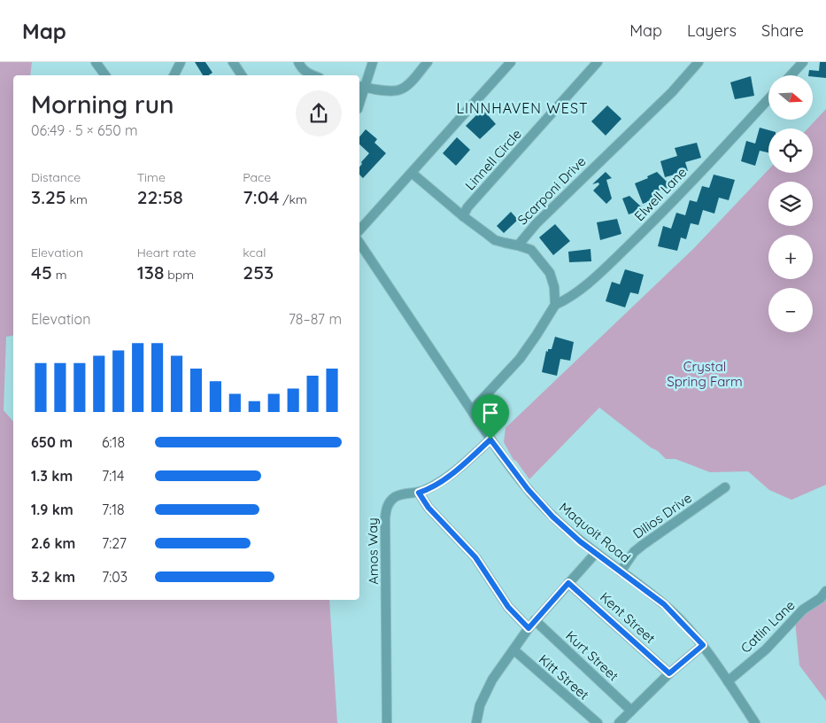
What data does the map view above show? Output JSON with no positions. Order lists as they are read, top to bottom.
{
  "streets": {
    "street": [
      "Linnell Circle",
      "Scarponi Drive",
      "Elwell Lane",
      "Dilios Drive",
      "Maquoit Road",
      "Amos Way",
      "Kent Street",
      "Catlin Lane",
      "Kurt Street",
      "Kitt Street"
    ]
  },
  "crossings": [
    ["Scarponi Drive", "Elwell Lane"],
    ["Dilios Drive", "Maquoit Road"],
    ["Maquoit Road", "Amos Way"],
    ["Maquoit Road", "Catlin Lane"]
  ],
  "districts": ["LINNHAVEN WEST"],
  "parks": ["Crystal Spring Farm"],
  "north": "right",
  "page": {
    "header": "Map",
    "nav": ["Map", "Layers", "Share"],
    "map_buttons": ["+", "−"],
    "heading": ["Morning run", "06:49 · 5 × 650 m"],
    "stats": [
      ["Distance", "3.25 km"],
      ["Time", "22:58"],
      ["Pace", "7:04 /km"],
      ["Elevation", "45 m"],
      ["Heart rate", "138 bpm"],
      ["kcal", "253"]
    ],
    "chart": ["Elevation", "78–87 m"],
    "list": [
      {
        "name": "650 m",
        "note": "6:18"
      },
      {
        "name": "1.3 km",
        "note": "7:14"
      },
      {
        "name": "1.9 km",
        "note": "7:18"
      },
      {
        "name": "2.6 km",
        "note": "7:27"
      },
      {
        "name": "3.2 km",
        "note": "7:03"
      }
    ]
  }
}
